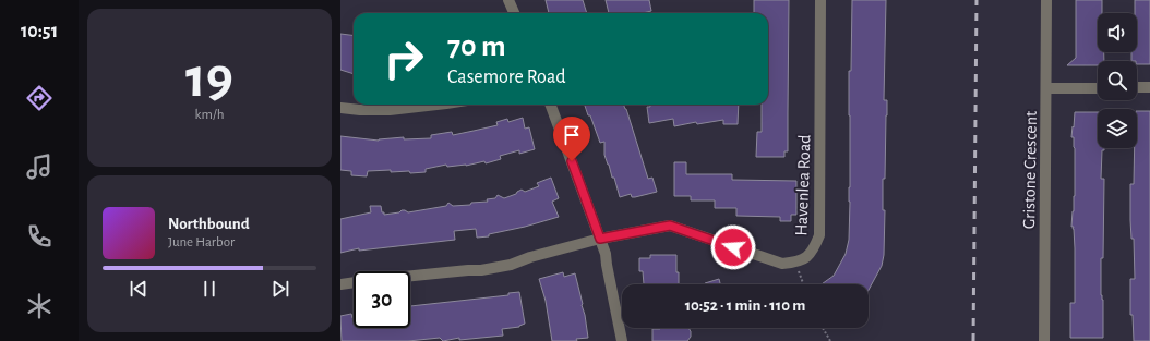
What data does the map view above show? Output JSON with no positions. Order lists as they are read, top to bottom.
{
  "streets": {
    "street": ["Gristone Crescent", "Havenlea Road"]
  },
  "page": {
    "tabs": "10:51",
    "tile": ["19", "km/h"],
    "turn": ["70 m", "Casemore Road"],
    "song": ["Northbound", "June Harbor"],
    "limit": "30",
    "trip": "10:52 · 1 min · 110 m"
  }
}
